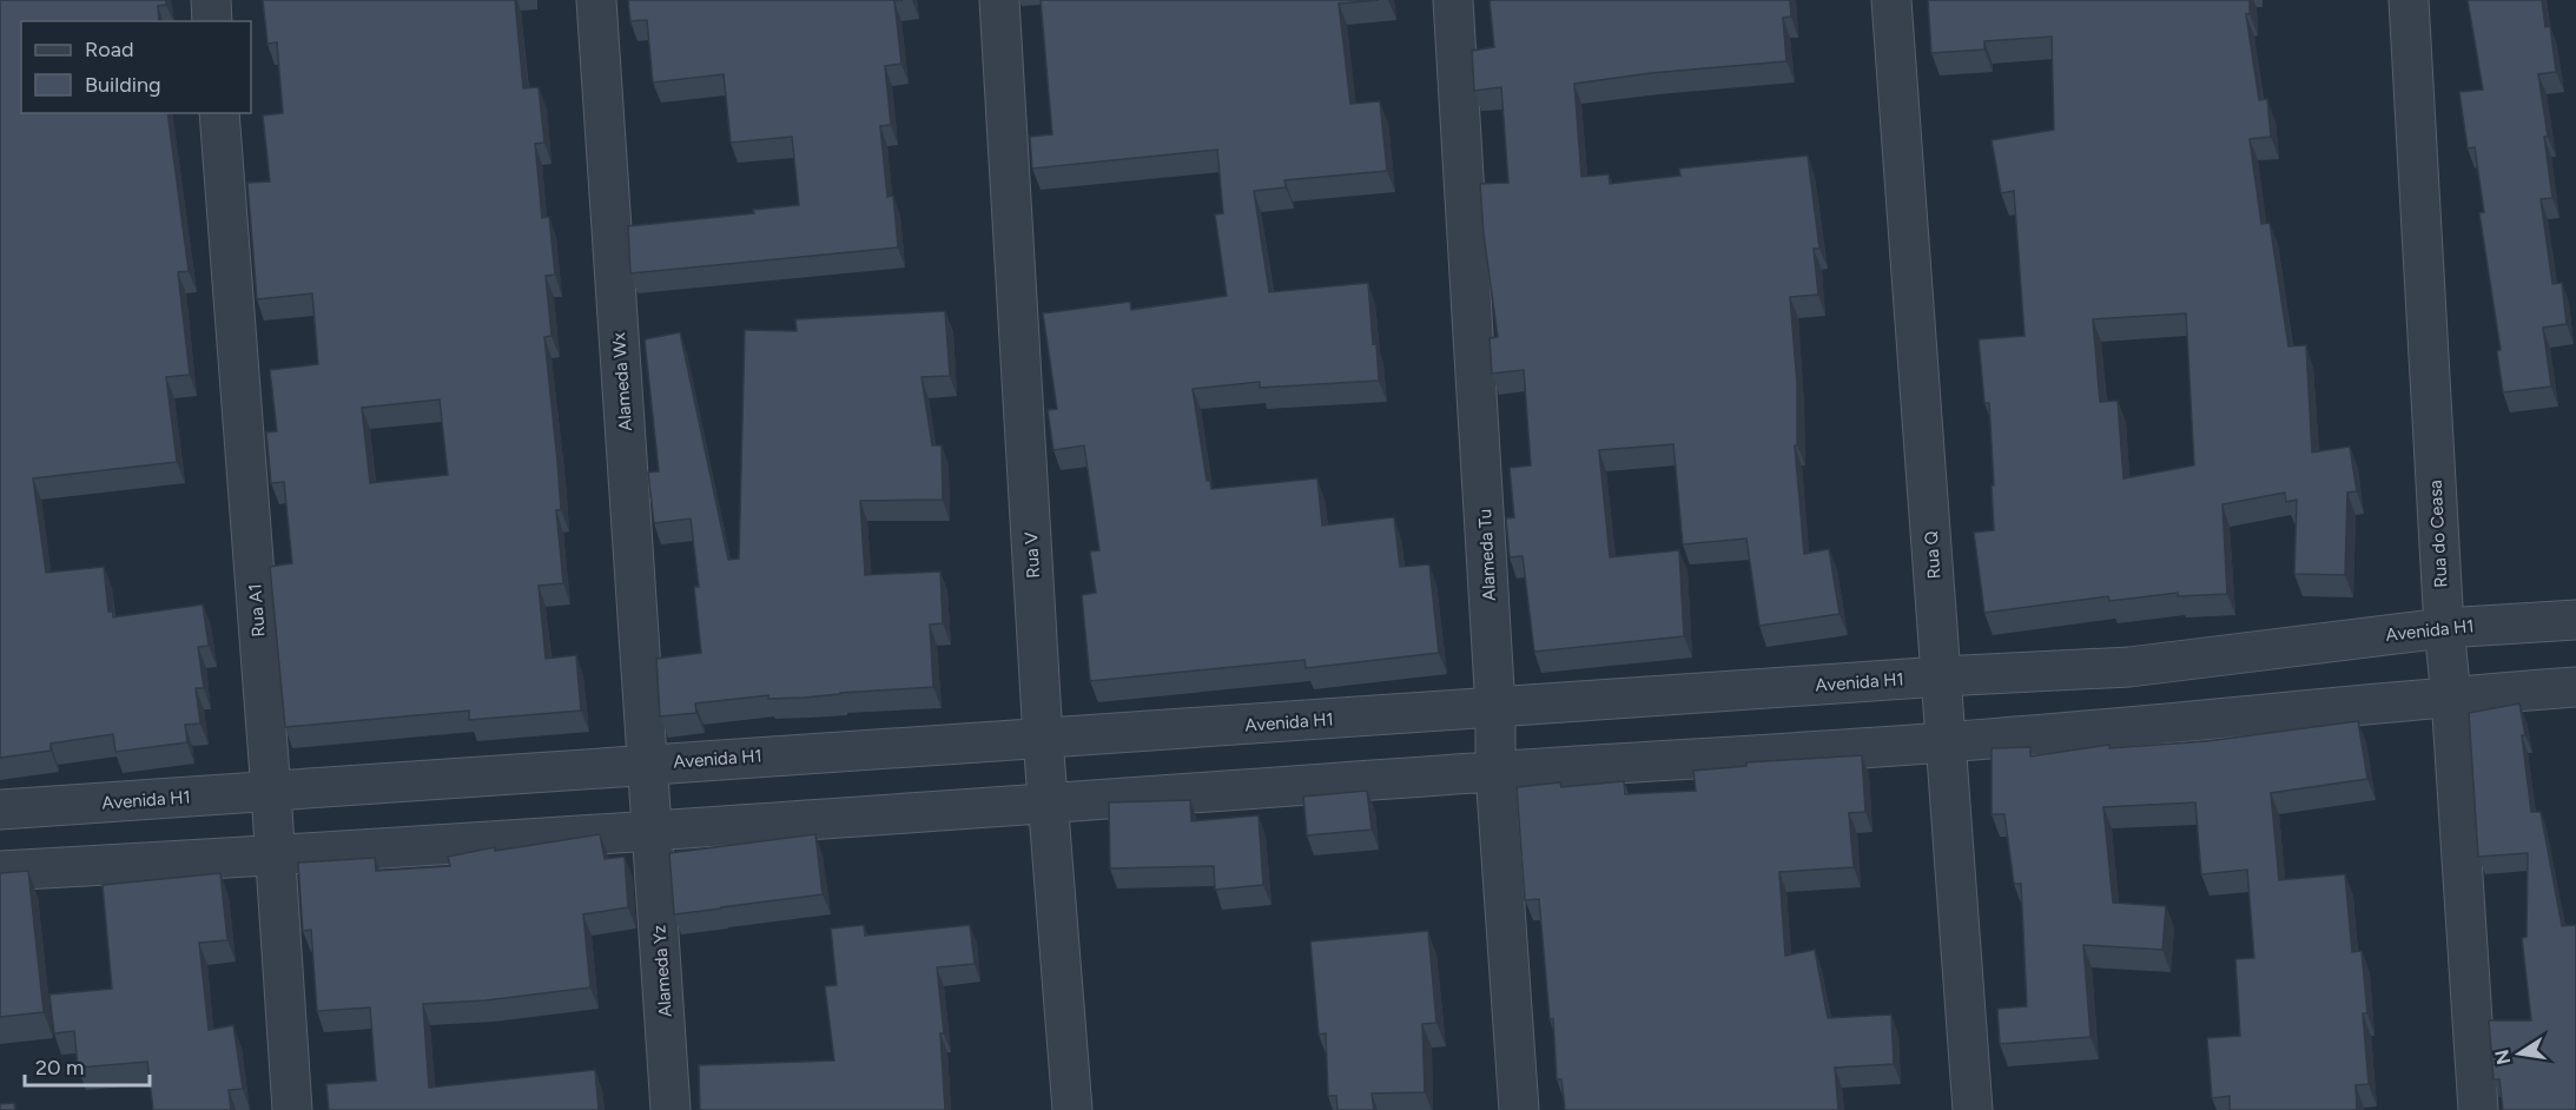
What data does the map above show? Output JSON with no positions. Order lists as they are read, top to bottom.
{
  "streets": {
    "street": [
      "Alameda Wx",
      "Rua do Ceasa",
      "Rua V",
      "Alameda Tu",
      "Rua Q",
      "Rua A1",
      "Avenida H1",
      "Alameda Yz"
    ]
  },
  "crossings": [
    ["Alameda Wx", "Avenida H1"],
    ["Alameda Wx", "Alameda Yz"],
    ["Rua do Ceasa", "Avenida H1"],
    ["Rua V", "Avenida H1"],
    ["Alameda Tu", "Avenida H1"],
    ["Rua Q", "Avenida H1"],
    ["Rua A1", "Avenida H1"]
  ],
  "legend": ["Road", "Building"],
  "scale_bar": "20 m",
  "north": "left"
}
